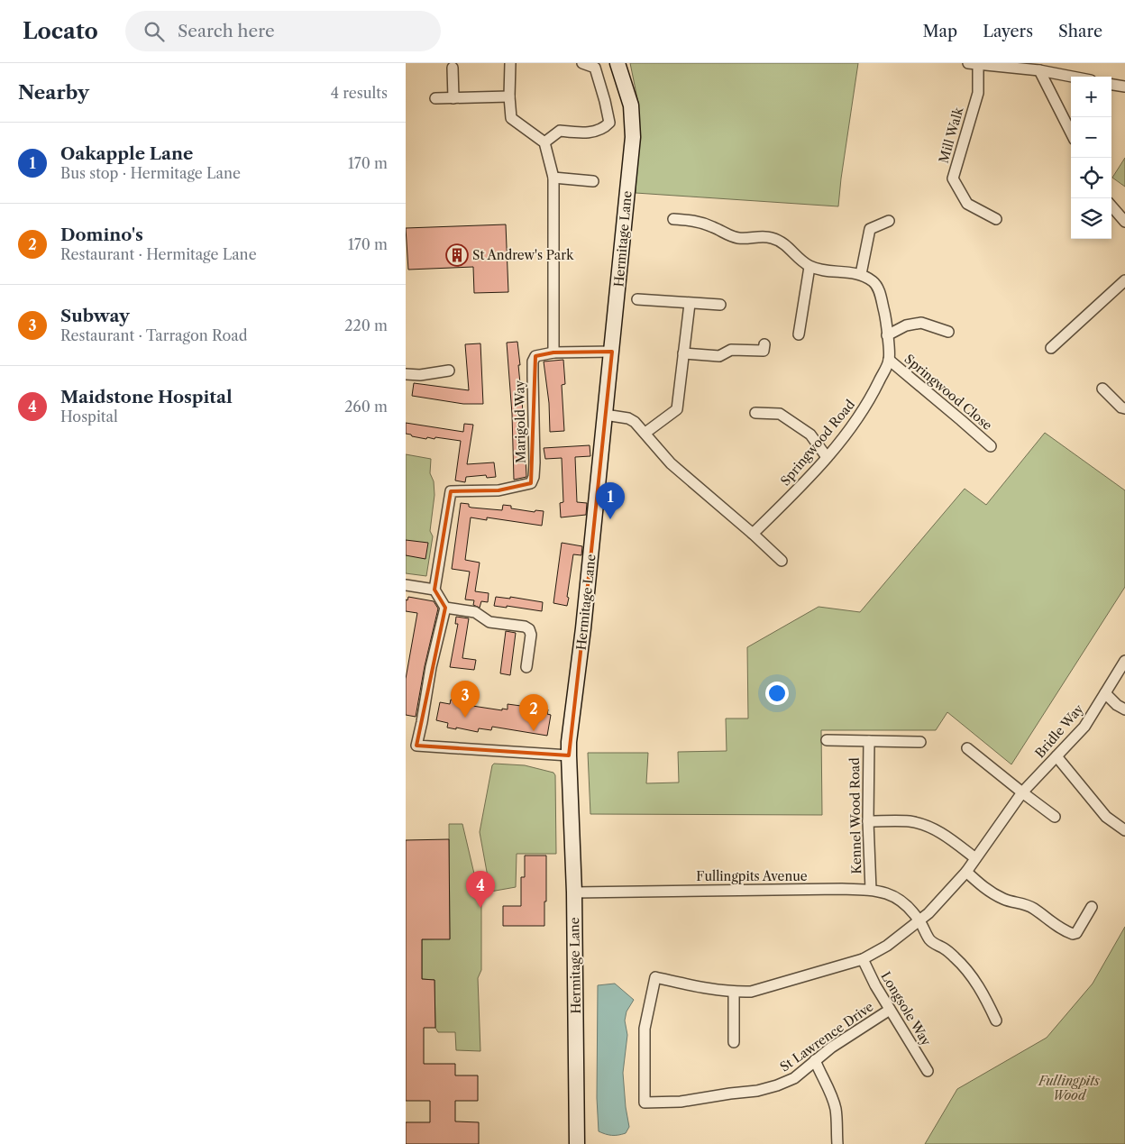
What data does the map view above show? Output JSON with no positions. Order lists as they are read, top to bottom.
{
  "streets": {
    "main road": ["Hermitage Lane"],
    "street": [
      "Mill Walk",
      "Springwood Close",
      "Marigold Way",
      "Springwood Road",
      "Bridle Way",
      "Kennel Wood Road",
      "Fullingpits Avenue",
      "Longsole Way",
      "St Lawrence Drive"
    ]
  },
  "crossings": [
    ["Hermitage Lane", "Marigold Way"],
    ["Hermitage Lane", "Fullingpits Avenue"],
    ["Springwood Close", "Springwood Road"],
    ["Bridle Way", "Fullingpits Avenue"],
    ["Bridle Way", "Longsole Way"],
    ["Bridle Way", "St Lawrence Drive"],
    ["Kennel Wood Road", "Fullingpits Avenue"],
    ["Longsole Way", "St Lawrence Drive"]
  ],
  "parks": ["Fullingpits Wood"],
  "places": {
    "building": ["St Andrew's Park"]
  },
  "page": {
    "header": "Locato",
    "search": "Search here",
    "nav": ["Map", "Layers", "Share"],
    "heading": ["Nearby", "4 results"],
    "map_buttons": ["+", "−"],
    "list": [
      {
        "mark": "1",
        "name": "Oakapple Lane",
        "note": "Bus stop · Hermitage Lane",
        "value": "170 m"
      },
      {
        "mark": "2",
        "name": "Domino's",
        "note": "Restaurant · Hermitage Lane",
        "value": "170 m"
      },
      {
        "mark": "3",
        "name": "Subway",
        "note": "Restaurant · Tarragon Road",
        "value": "220 m"
      },
      {
        "mark": "4",
        "name": "Maidstone Hospital",
        "note": "Hospital",
        "value": "260 m"
      }
    ],
    "pins": [
      "1",
      "3",
      "2",
      "4"
    ]
  }
}
